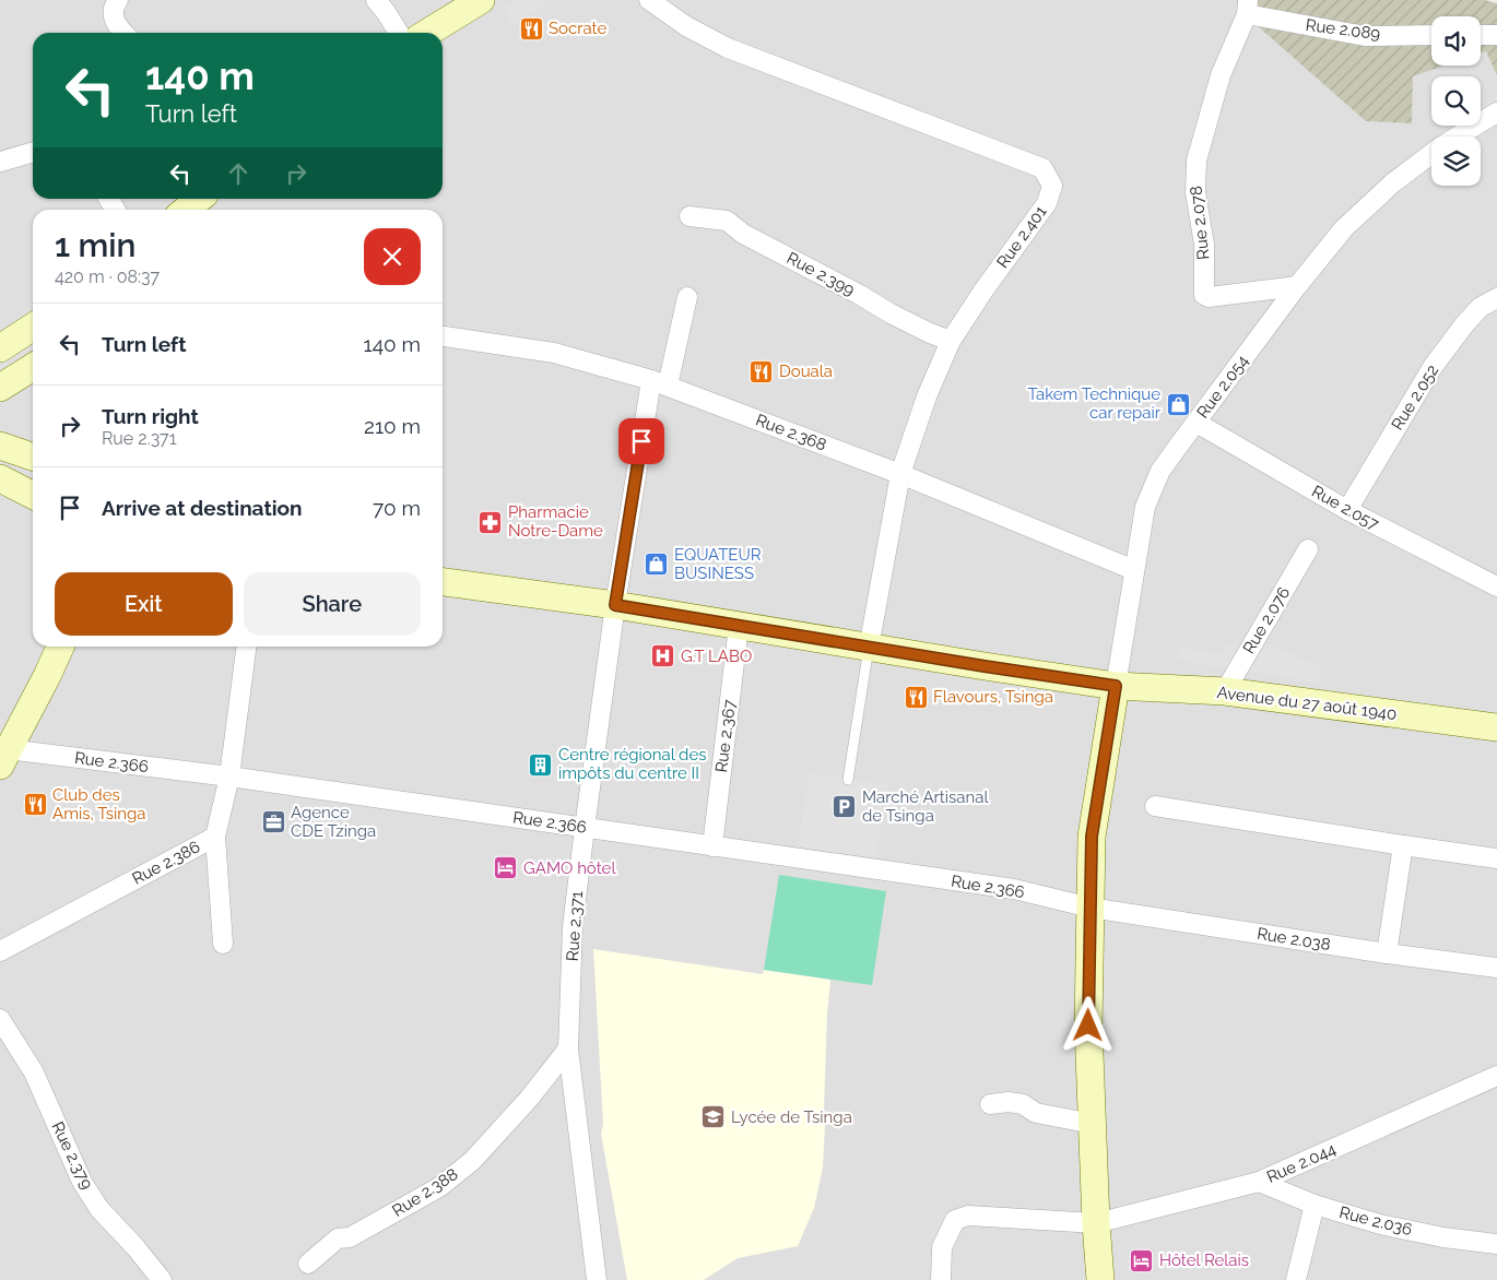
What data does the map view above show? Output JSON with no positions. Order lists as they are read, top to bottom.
{
  "streets": {
    "main road": ["Avenue du 27 août 1940"],
    "street": [
      "Rue 2.089",
      "Rue 2.078",
      "Rue 2.401",
      "Rue 2.399",
      "Rue 2.054",
      "Rue 2.052",
      "Rue 2.368",
      "Rue 2.057",
      "Rue 2.076",
      "Rue 2.367",
      "Rue 2.366",
      "Rue 2.386",
      "Rue 2.371",
      "Rue 2.038",
      "Rue 2.379",
      "Rue 2.044",
      "Rue 2.388",
      "Rue 2.036"
    ]
  },
  "crossings": [
    ["Rue 2.089", "Rue 2.078"],
    ["Rue 2.078", "Rue 2.054"],
    ["Rue 2.401", "Rue 2.399"],
    ["Rue 2.401", "Rue 2.368"],
    ["Rue 2.401", "Avenue du 27 août 1940"],
    ["Rue 2.054", "Rue 2.368"],
    ["Rue 2.054", "Rue 2.057"],
    ["Rue 2.054", "Avenue du 27 août 1940"],
    ["Rue 2.052", "Rue 2.057"],
    ["Rue 2.368", "Rue 2.371"],
    ["Rue 2.076", "Avenue du 27 août 1940"],
    ["Avenue du 27 août 1940", "Rue 2.367"],
    ["Avenue du 27 août 1940", "Rue 2.371"],
    ["Rue 2.367", "Rue 2.366"],
    ["Rue 2.366", "Rue 2.386"],
    ["Rue 2.366", "Rue 2.371"],
    ["Rue 2.366", "Rue 2.038"],
    ["Rue 2.371", "Rue 2.388"],
    ["Rue 2.044", "Rue 2.036"]
  ],
  "places": {
    "restaurant": [
      "Socrate",
      "Douala",
      "Flavours, Tsinga",
      "Club des Amis, Tsinga"
    ],
    "shop": ["Takem Technique car repair", "EQUATEUR BUSINESS"],
    "pharmacy": ["Pharmacie Notre-Dame"],
    "hospital": ["G.T LABO"],
    "building": ["Centre régional des impôts du centre II"],
    "parking": ["Marché Artisanal de Tsinga"],
    "office": ["Agence CDE Tzinga"],
    "hotel": ["GAMO hôtel", "Hôtel Relais"],
    "school or university": ["Lycée de Tsinga"]
  },
  "page": {
    "turn": ["140 m", "Turn left"],
    "heading": ["1 min", "420 m · 08:37"],
    "list": [
      {
        "name": "Turn left",
        "value": "140 m"
      },
      {
        "name": "Turn right",
        "note": "Rue 2.371",
        "value": "210 m"
      },
      {
        "name": "Arrive at destination",
        "value": "70 m"
      }
    ],
    "buttons": ["Exit", "Share"]
  }
}
